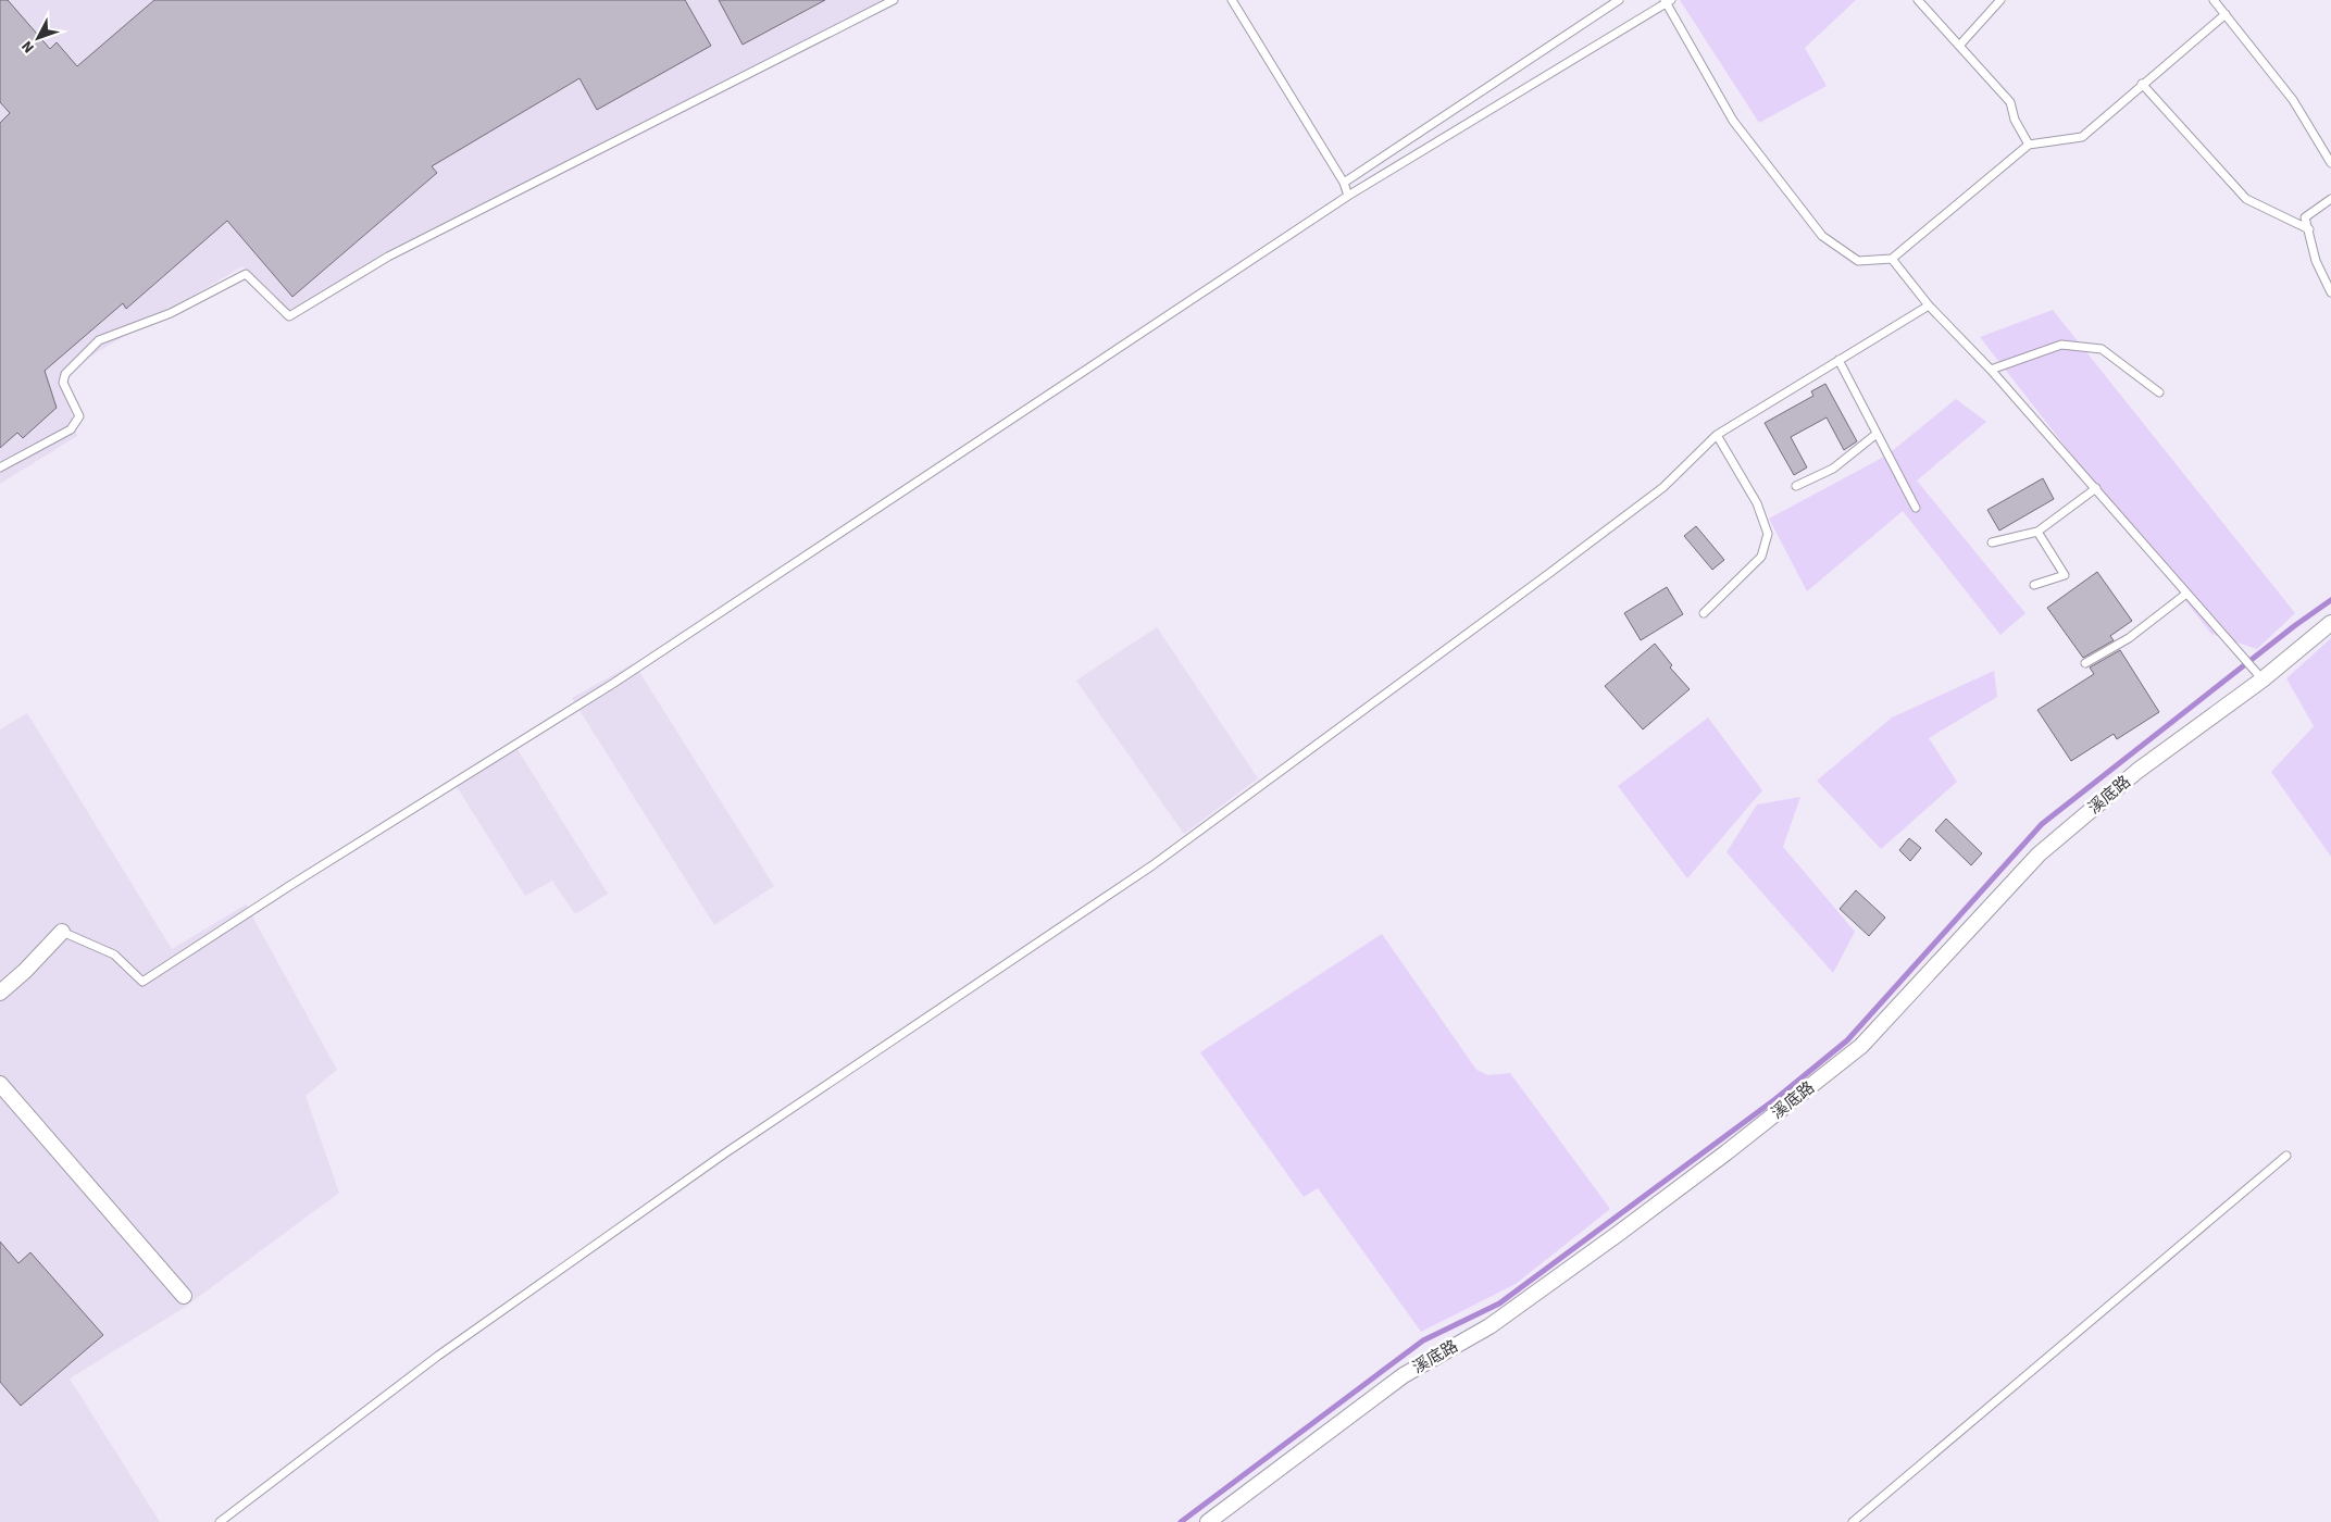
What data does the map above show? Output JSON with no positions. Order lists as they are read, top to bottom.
{
  "streets": {
    "street": ["溪底路"]
  },
  "north": "bottom left"
}
